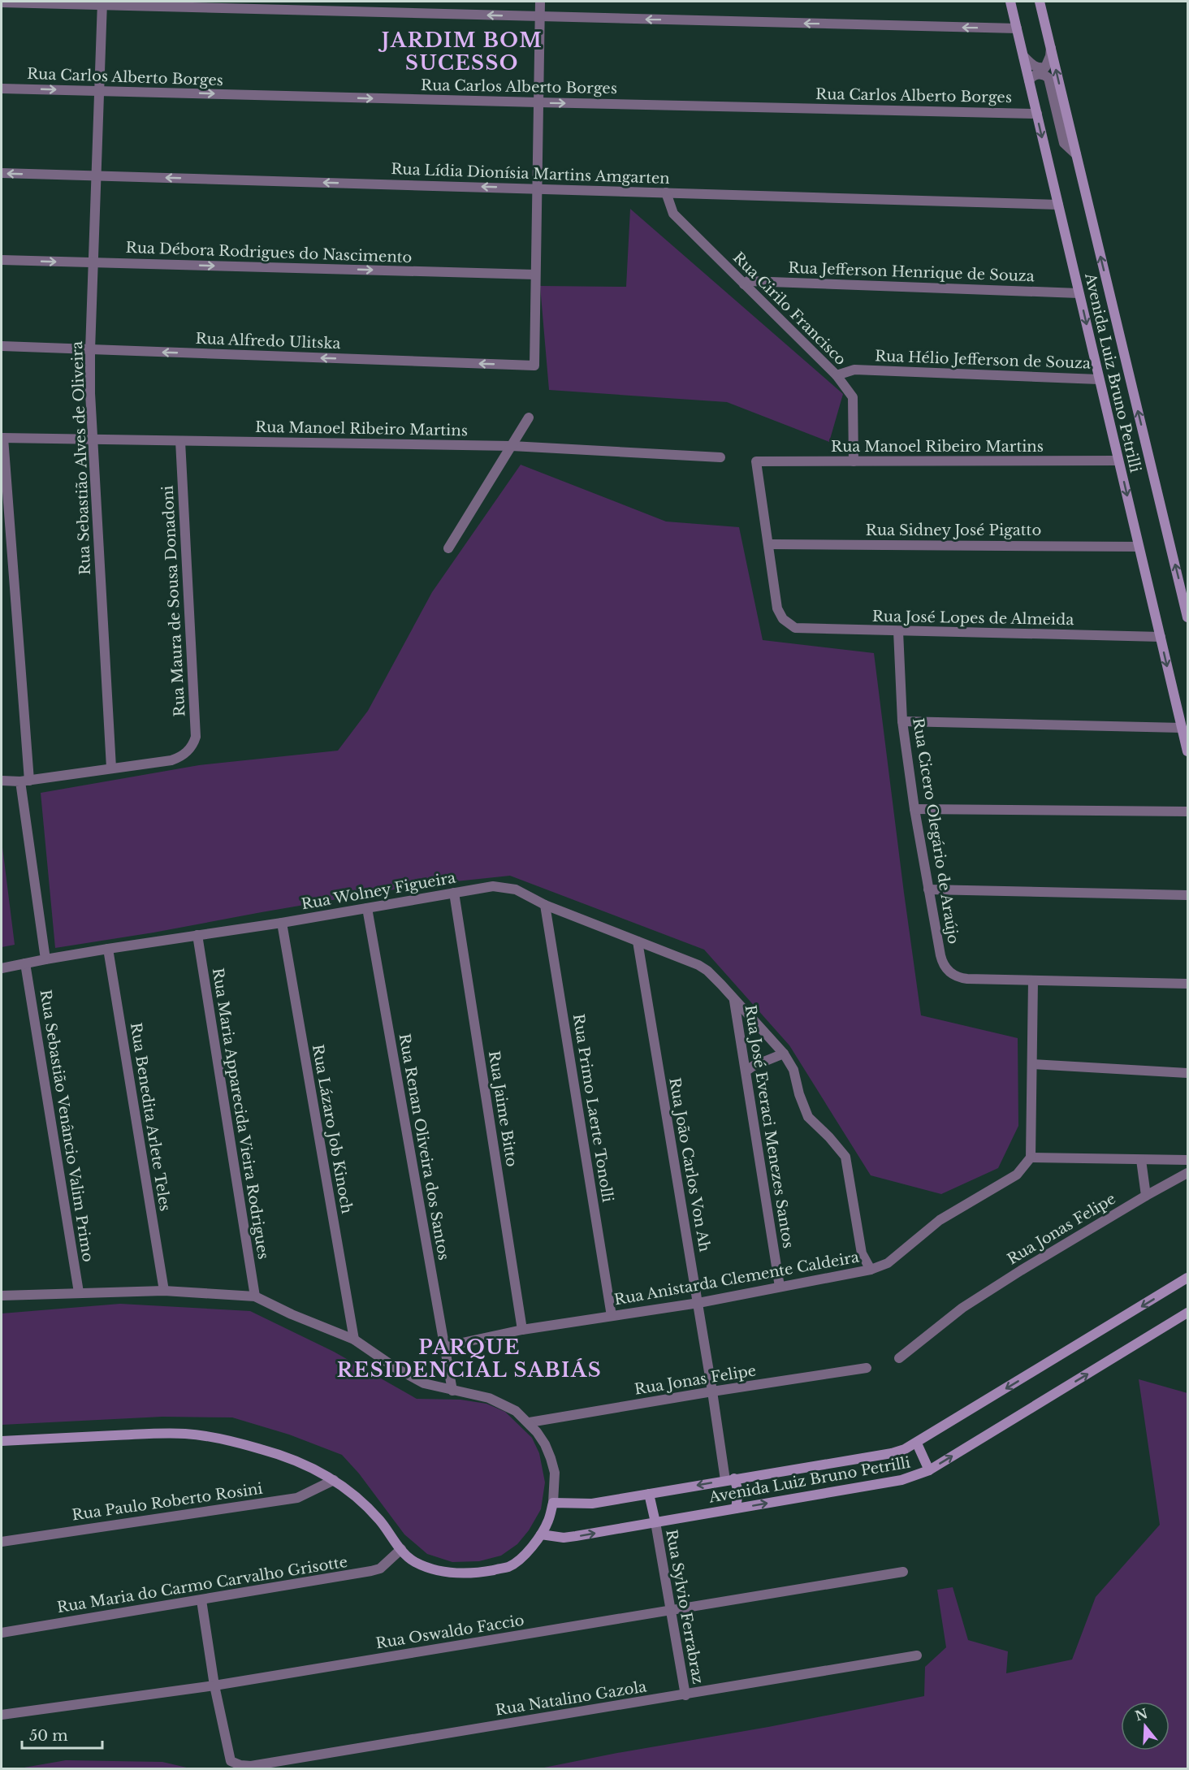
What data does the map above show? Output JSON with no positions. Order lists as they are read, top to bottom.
{
  "streets": {
    "main road": ["Avenida Luiz Bruno Petrilli"],
    "street": [
      "Rua Carlos Alberto Borges",
      "Rua Lídia Dionísia Martins Amgarten",
      "Rua Débora Rodrigues do Nascimento",
      "Rua Jefferson Henrique de Souza",
      "Rua Cirilo Francisco",
      "Rua Alfredo Ulitska",
      "Rua Hélio Jefferson de Souza",
      "Rua Manoel Ribeiro Martins",
      "Rua Sebastião Alves de Oliveira",
      "Rua Sidney José Pigatto",
      "Rua Maura de Sousa Donadoni",
      "Rua José Lopes de Almeida",
      "Rua Cicero Olegário de Araújo",
      "Rua Wolney Figueira",
      "Rua Primo Laerte Tonolli",
      "Rua Jaime Bitto",
      "Rua Maria Apparecida Vieira Rodrigues",
      "Rua Benedita Arlete Teles",
      "Rua Sebastião Venâncio Valim Primo",
      "Rua José Everaci Menezes Santos",
      "Rua Lázaro Job Kinoch",
      "Rua Renan Oliveira dos Santos",
      "Rua João Carlos Von Ah",
      "Rua Jonas Felipe",
      "Rua Anistarda Clemente Caldeira",
      "Rua Paulo Roberto Rosini",
      "Rua Maria do Carmo Carvalho Grisotte",
      "Rua Sylvio Ferrabraz",
      "Rua Oswaldo Faccio",
      "Rua Natalino Gazola"
    ]
  },
  "crossings": [
    ["Rua Carlos Alberto Borges", "Avenida Luiz Bruno Petrilli"],
    ["Rua Carlos Alberto Borges", "Rua Sebastião Alves de Oliveira"],
    ["Rua Lídia Dionísia Martins Amgarten", "Rua Cirilo Francisco"],
    ["Rua Lídia Dionísia Martins Amgarten", "Avenida Luiz Bruno Petrilli"],
    ["Rua Lídia Dionísia Martins Amgarten", "Rua Sebastião Alves de Oliveira"],
    ["Rua Débora Rodrigues do Nascimento", "Rua Alfredo Ulitska"],
    ["Rua Débora Rodrigues do Nascimento", "Rua Sebastião Alves de Oliveira"],
    ["Rua Jefferson Henrique de Souza", "Rua Cirilo Francisco"],
    ["Rua Jefferson Henrique de Souza", "Avenida Luiz Bruno Petrilli"],
    ["Rua Cirilo Francisco", "Rua Hélio Jefferson de Souza"],
    ["Rua Cirilo Francisco", "Rua Manoel Ribeiro Martins"],
    ["Rua Alfredo Ulitska", "Rua Sebastião Alves de Oliveira"],
    ["Rua Hélio Jefferson de Souza", "Avenida Luiz Bruno Petrilli"],
    ["Avenida Luiz Bruno Petrilli", "Rua Manoel Ribeiro Martins"],
    ["Avenida Luiz Bruno Petrilli", "Rua Sidney José Pigatto"],
    ["Avenida Luiz Bruno Petrilli", "Rua José Lopes de Almeida"],
    ["Avenida Luiz Bruno Petrilli", "Rua João Carlos Von Ah"],
    ["Avenida Luiz Bruno Petrilli", "Rua Sylvio Ferrabraz"],
    ["Rua Manoel Ribeiro Martins", "Rua Sebastião Alves de Oliveira"],
    ["Rua Manoel Ribeiro Martins", "Rua Sidney José Pigatto"],
    ["Rua Manoel Ribeiro Martins", "Rua Maura de Sousa Donadoni"],
    ["Rua Manoel Ribeiro Martins", "Rua José Lopes de Almeida"],
    ["Rua Sebastião Alves de Oliveira", "Rua Maura de Sousa Donadoni"],
    ["Rua Sidney José Pigatto", "Rua José Lopes de Almeida"],
    ["Rua José Lopes de Almeida", "Rua Cicero Olegário de Araújo"],
    ["Rua Wolney Figueira", "Rua Primo Laerte Tonolli"],
    ["Rua Wolney Figueira", "Rua Jaime Bitto"],
    ["Rua Wolney Figueira", "Rua Maria Apparecida Vieira Rodrigues"],
    ["Rua Wolney Figueira", "Rua Benedita Arlete Teles"],
    ["Rua Wolney Figueira", "Rua Sebastião Venâncio Valim Primo"],
    ["Rua Wolney Figueira", "Rua José Everaci Menezes Santos"],
    ["Rua Wolney Figueira", "Rua Lázaro Job Kinoch"],
    ["Rua Wolney Figueira", "Rua Renan Oliveira dos Santos"],
    ["Rua Wolney Figueira", "Rua João Carlos Von Ah"],
    ["Rua Wolney Figueira", "Rua Anistarda Clemente Caldeira"],
    ["Rua Primo Laerte Tonolli", "Rua Anistarda Clemente Caldeira"],
    ["Rua Jaime Bitto", "Rua Anistarda Clemente Caldeira"],
    ["Rua José Everaci Menezes Santos", "Rua Anistarda Clemente Caldeira"],
    ["Rua Renan Oliveira dos Santos", "Rua Anistarda Clemente Caldeira"],
    ["Rua João Carlos Von Ah", "Rua Jonas Felipe"],
    ["Rua João Carlos Von Ah", "Rua Anistarda Clemente Caldeira"],
    ["Rua Sylvio Ferrabraz", "Rua Oswaldo Faccio"],
    ["Rua Sylvio Ferrabraz", "Rua Natalino Gazola"],
    ["Rua Oswaldo Faccio", "Rua Natalino Gazola"]
  ],
  "one_way": ["Rua Lídia Dionísia Martins Amgarten", "Rua Débora Rodrigues do Nascimento", "Rua Alfredo Ulitska"],
  "districts": ["JARDIM BOM SUCESSO", "PARQUE RESIDENCIAL SABIÁS"],
  "scale_bar": "50 m",
  "north": "top"
}
